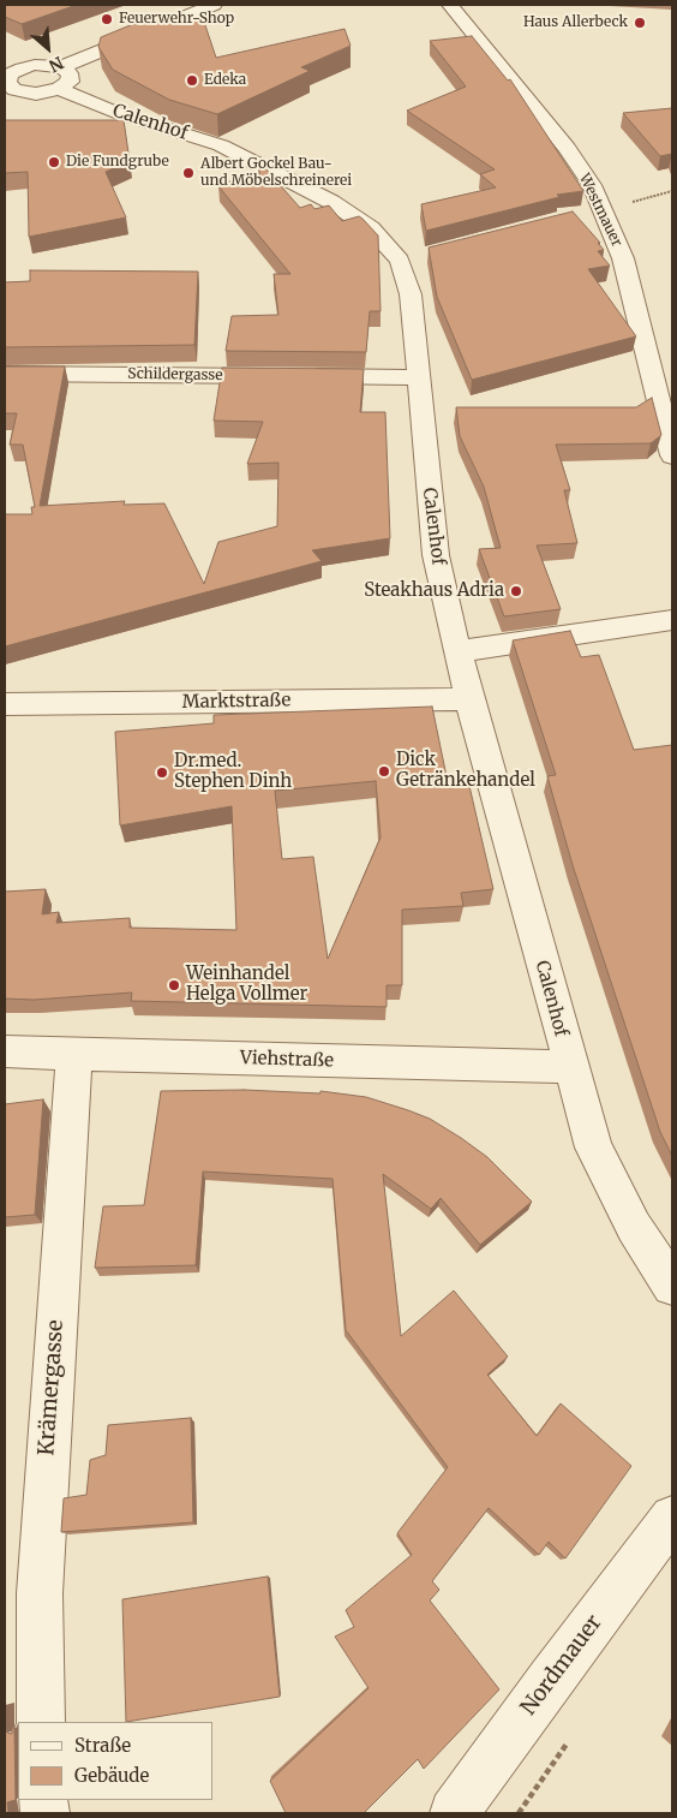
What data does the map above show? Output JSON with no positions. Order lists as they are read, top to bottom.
{
  "streets": {
    "street": [
      "Calenhof",
      "Westmauer",
      "Schildergasse",
      "Marktstraße",
      "Viehstraße",
      "Krämergasse",
      "Nordmauer"
    ]
  },
  "crossings": [
    ["Calenhof", "Schildergasse"],
    ["Calenhof", "Marktstraße"],
    ["Calenhof", "Viehstraße"],
    ["Viehstraße", "Krämergasse"]
  ],
  "places": [
    "Feuerwehr-Shop",
    "Haus Allerbeck",
    "Edeka",
    "Die Fundgrube",
    "Albert Gockel Bau- und Möbelschreinerei",
    "Steakhaus Adria",
    "Dick Getränkehandel",
    "Dr.med. Stephen Dinh",
    "Weinhandel Helga Vollmer"
  ],
  "legend": ["Straße", "Gebäude"],
  "north": "bottom right"
}
